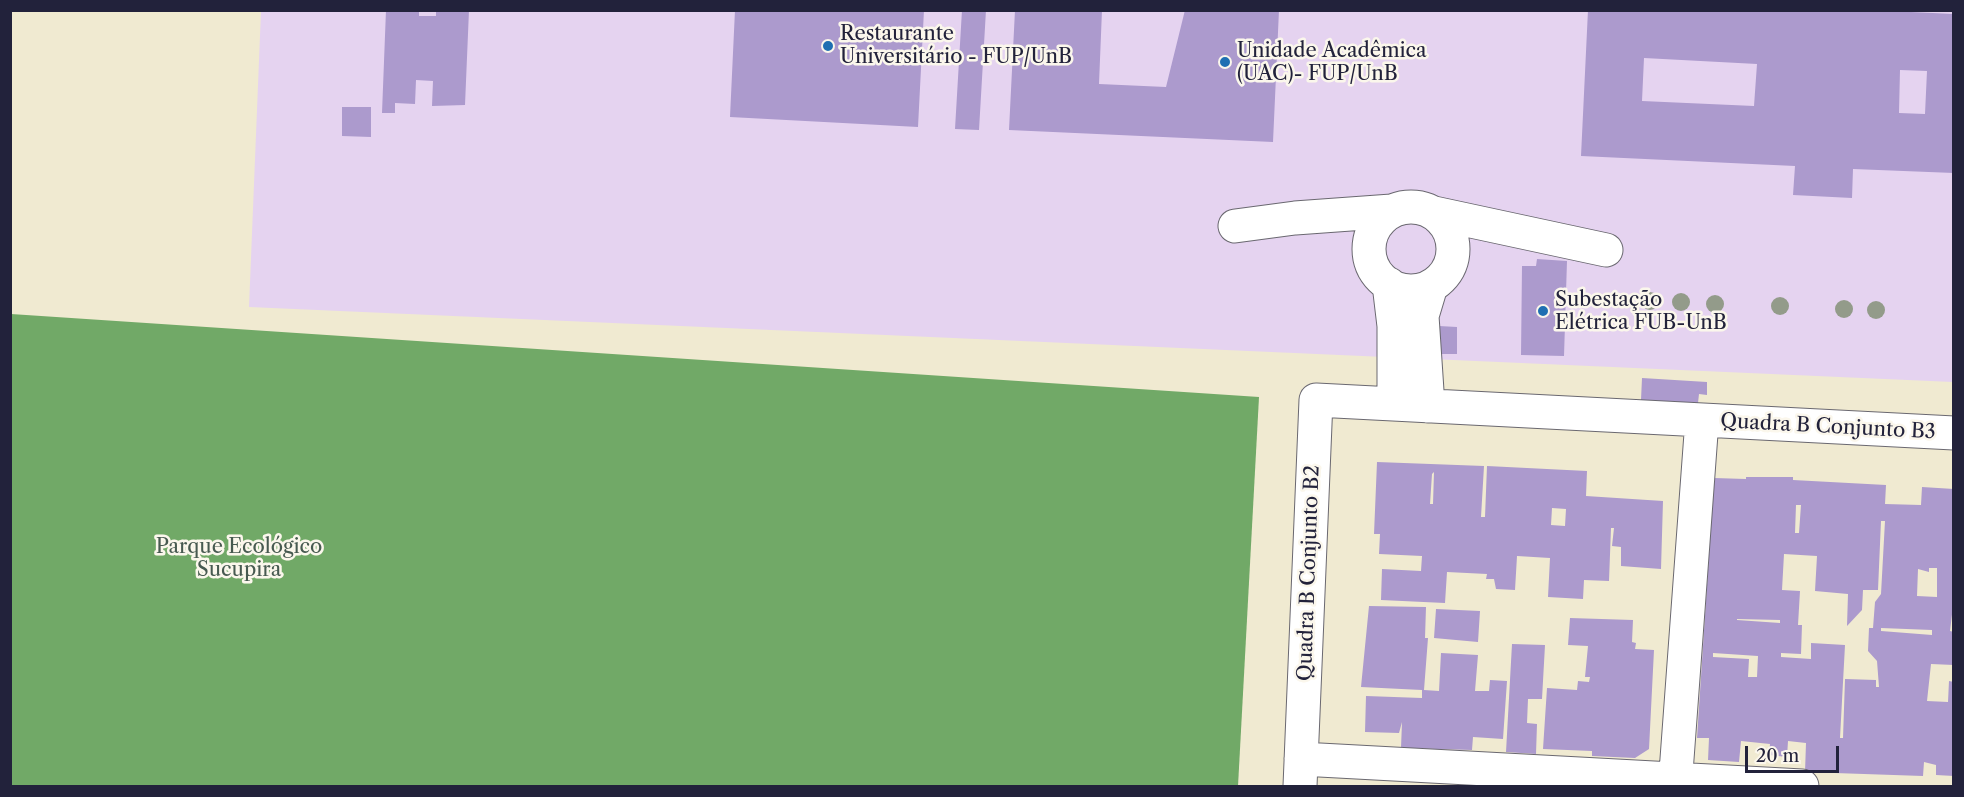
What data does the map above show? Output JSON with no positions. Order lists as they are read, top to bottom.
{
  "streets": {
    "street": ["Quadra B Conjunto B3", "Quadra B Conjunto B2"]
  },
  "crossings": [
    ["Quadra B Conjunto B3", "Quadra B Conjunto B2"]
  ],
  "parks": ["Parque Ecológico Sucupira"],
  "places": ["Restaurante Universitário - FUP/UnB", "Unidade Acadêmica (UAC)- FUP/UnB", "Subestação Elétrica FUB-UnB"],
  "scale_bar": "20 m"
}
